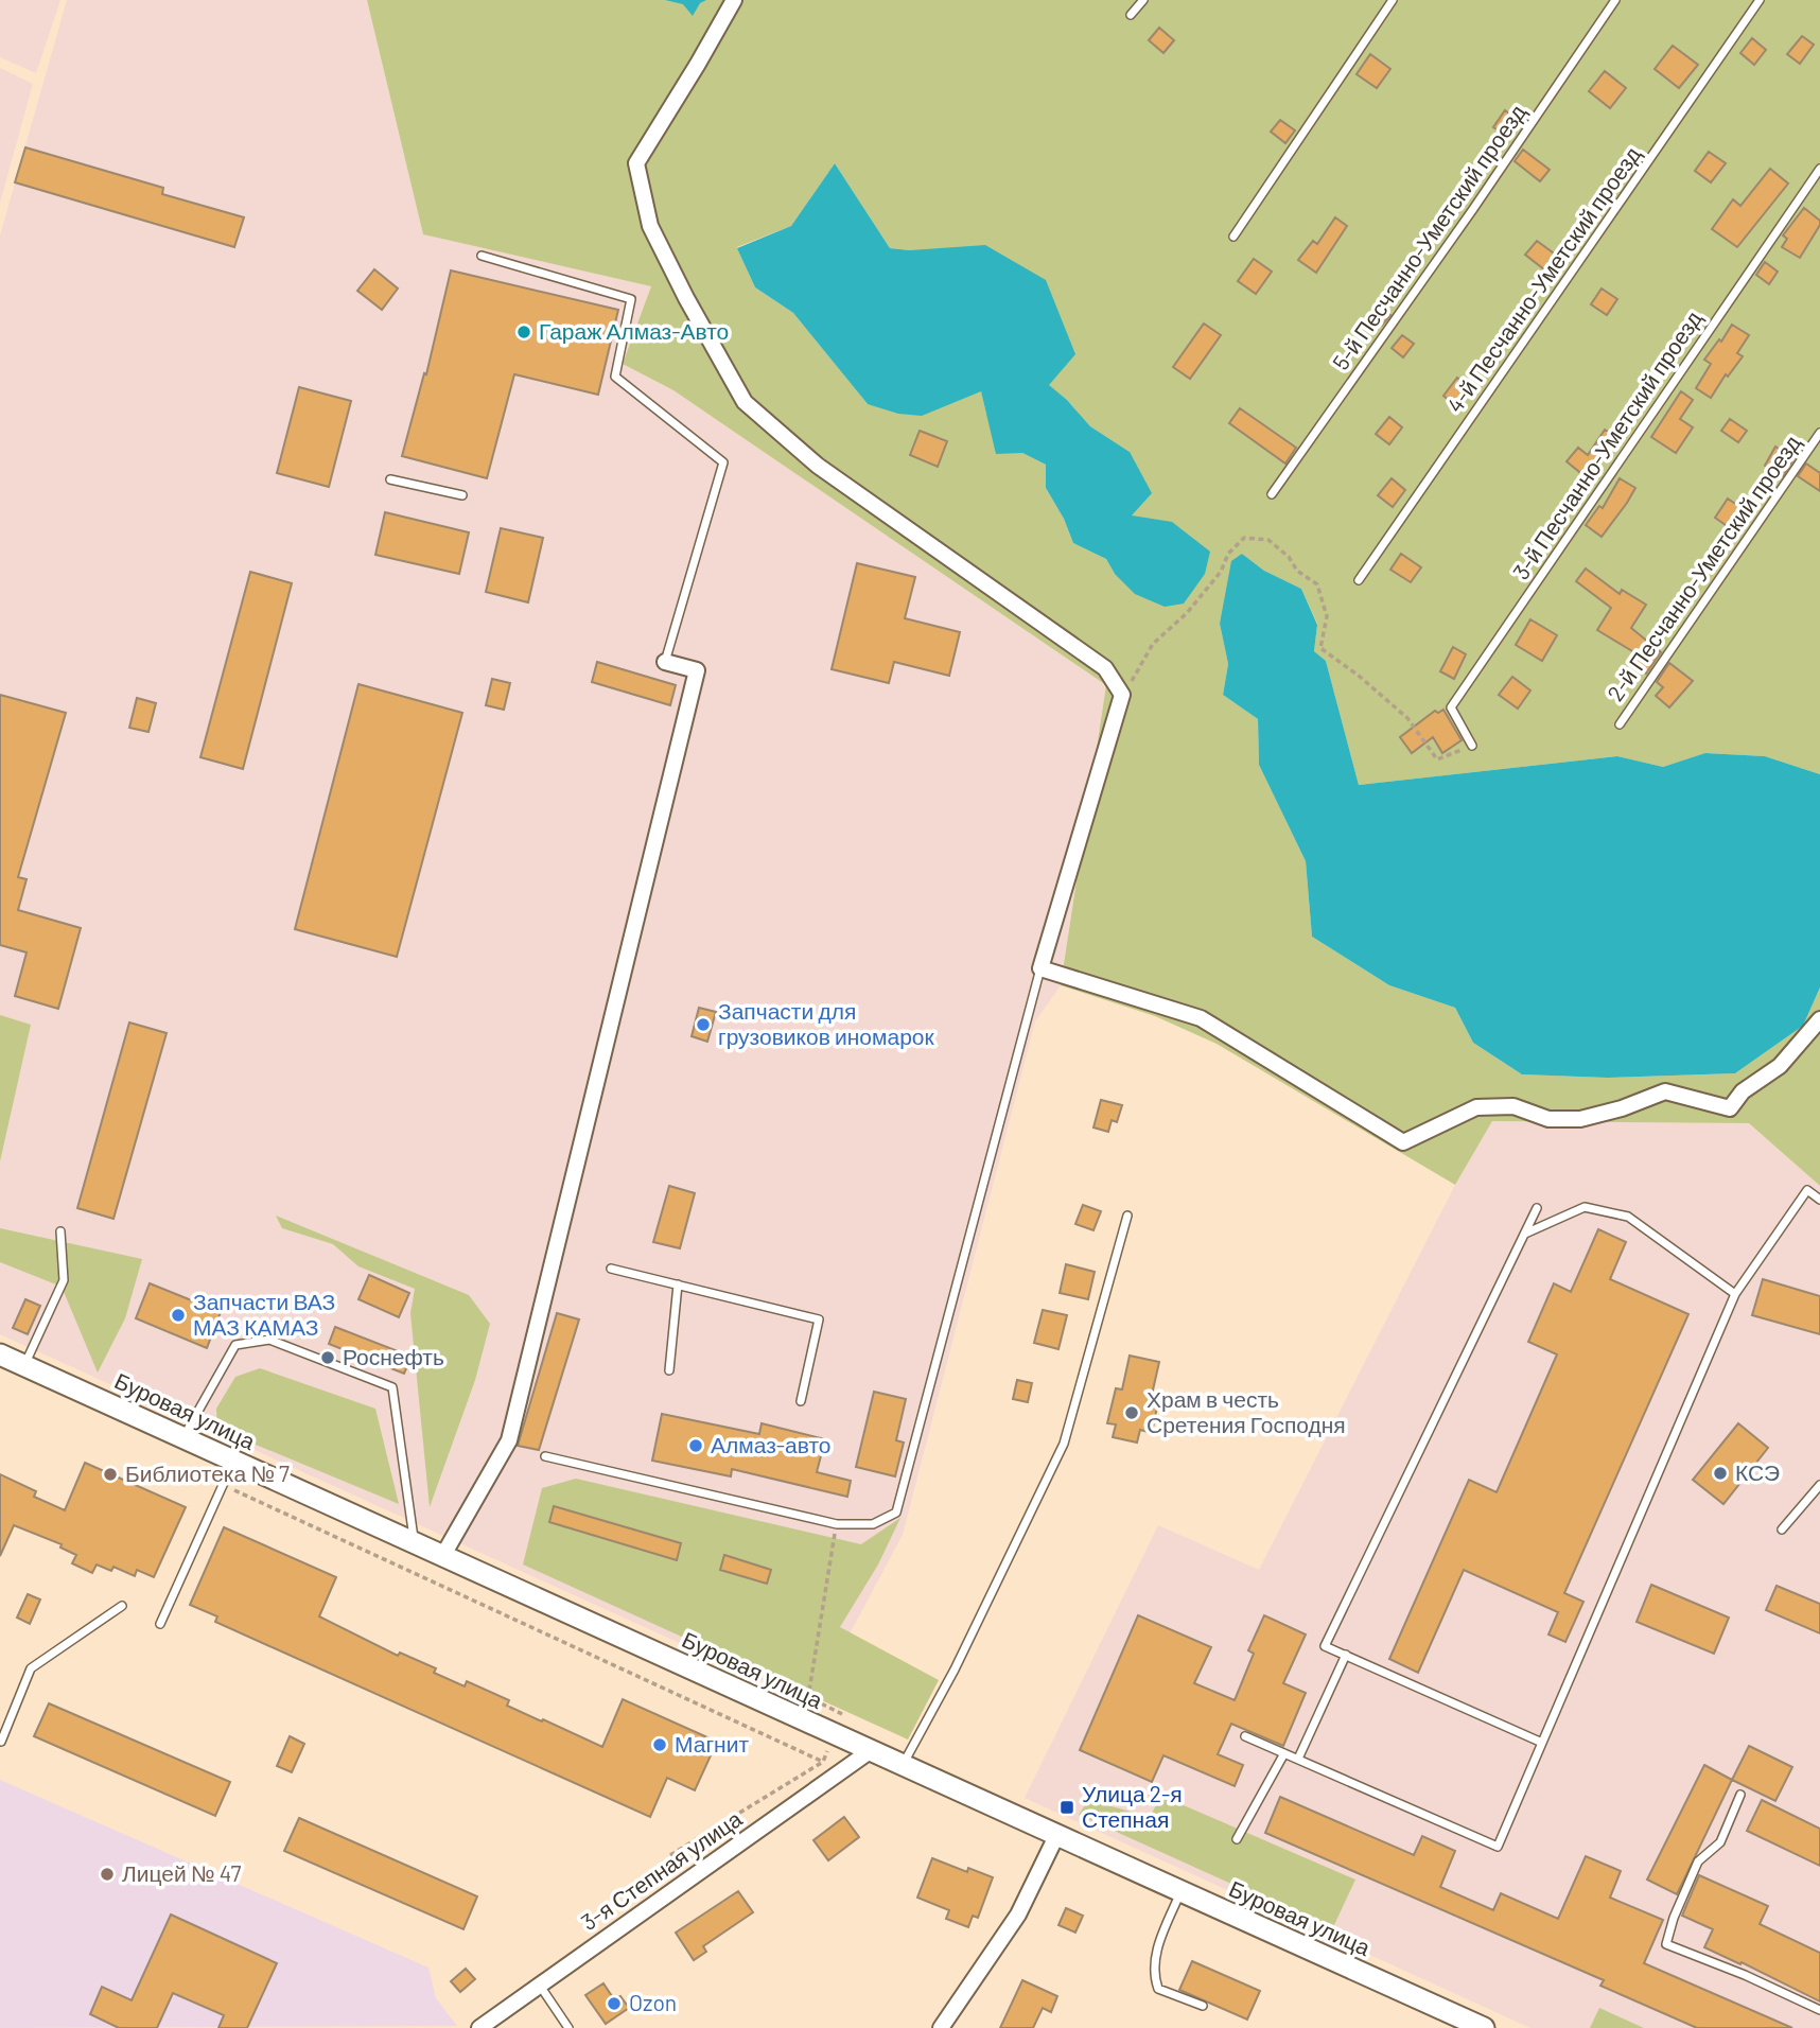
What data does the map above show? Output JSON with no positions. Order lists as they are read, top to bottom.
{
  "streets": {
    "main road": ["Буровая улица"],
    "street": ["3-я Степная улица"],
    "lane": [
      "5-й Песчанно-Уметский проезд",
      "4-й Песчанно-Уметский проезд",
      "3-й Песчанно-Уметский проезд",
      "2-й Песчанно-Уметский проезд"
    ]
  },
  "crossings": [
    ["Буровая улица", "3-я Степная улица"]
  ],
  "places": {
    "other": [
      "Гараж Алмаз-Авто",
      "Запчасти для грузовиков иномарок",
      "Запчасти ВАЗ МАЗ КАМАЗ",
      "Роснефть",
      "Храм в честь Сретения Господня",
      "Алмаз-авто",
      "КСЭ",
      "Библиотека № 7",
      "Магнит",
      "Лицей № 47",
      "Ozon"
    ],
    "transit": ["Улица 2-я Степная"]
  }
}
